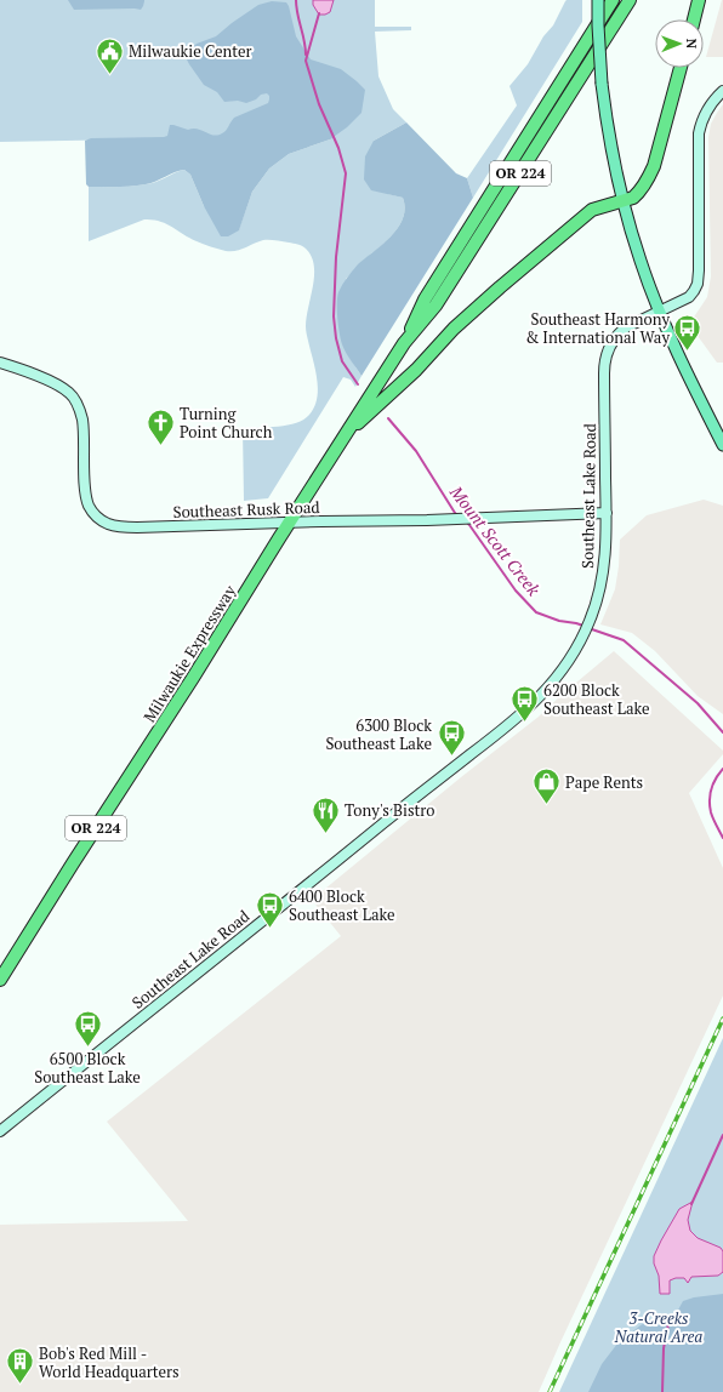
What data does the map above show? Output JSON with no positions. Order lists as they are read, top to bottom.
{
  "streets": {
    "highway": ["OR 224", "Milwaukie Expressway"],
    "street": ["Southeast Lake Road", "Southeast Rusk Road"]
  },
  "crossings": [
    ["Southeast Lake Road", "Southeast Rusk Road"],
    ["Southeast Rusk Road", "Milwaukie Expressway"]
  ],
  "water": ["Mount Scott Creek"],
  "parks": ["3-Creeks Natural Area"],
  "places": {
    "public building": ["Milwaukie Center"],
    "bus stop": [
      "Southeast Harmony & International Way",
      "6200 Block Southeast Lake",
      "6300 Block Southeast Lake",
      "6400 Block Southeast Lake",
      "6500 Block Southeast Lake"
    ],
    "church": ["Turning Point Church"],
    "shop": ["Pape Rents"],
    "restaurant": ["Tony's Bistro"],
    "building": ["Bob's Red Mill - World Headquarters"]
  },
  "north": "right"
}
